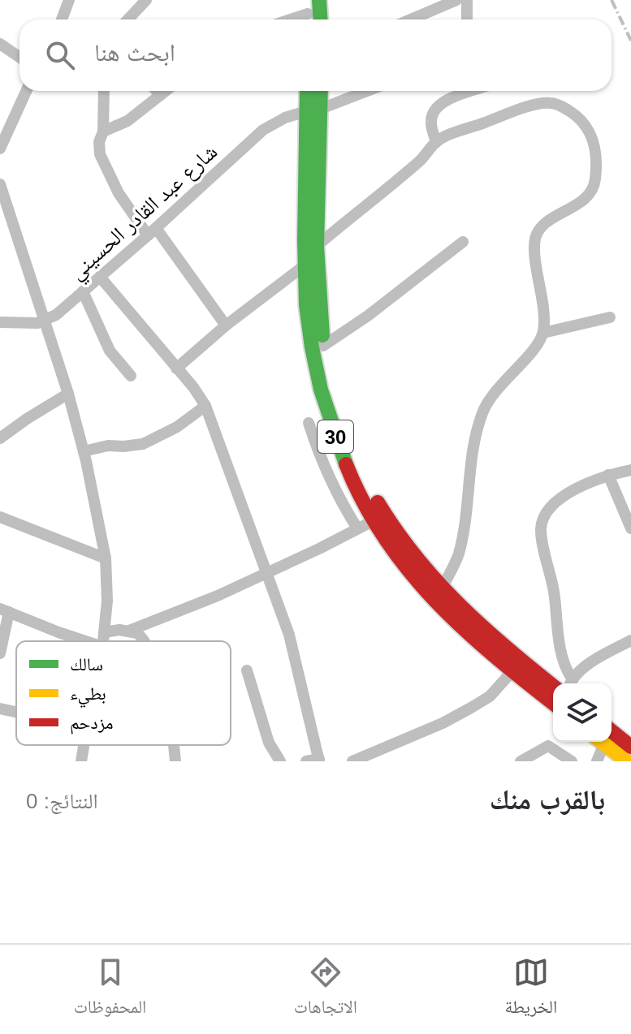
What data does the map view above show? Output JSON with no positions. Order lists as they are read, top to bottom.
{
  "streets": {
    "main road": ["30"],
    "street": ["شارع عبد القادر الحسيني"]
  },
  "crossings": [
    ["شارع عبد القادر الحسيني", "30"]
  ],
  "legend": ["سالك", "بطيء", "مزدحم"],
  "page": {
    "search": "ابحث هنا",
    "heading": ["بالقرب منك", "النتائج: 0"],
    "nav": ["الخريطة", "الاتجاهات", "المحفوظات"]
  }
}
